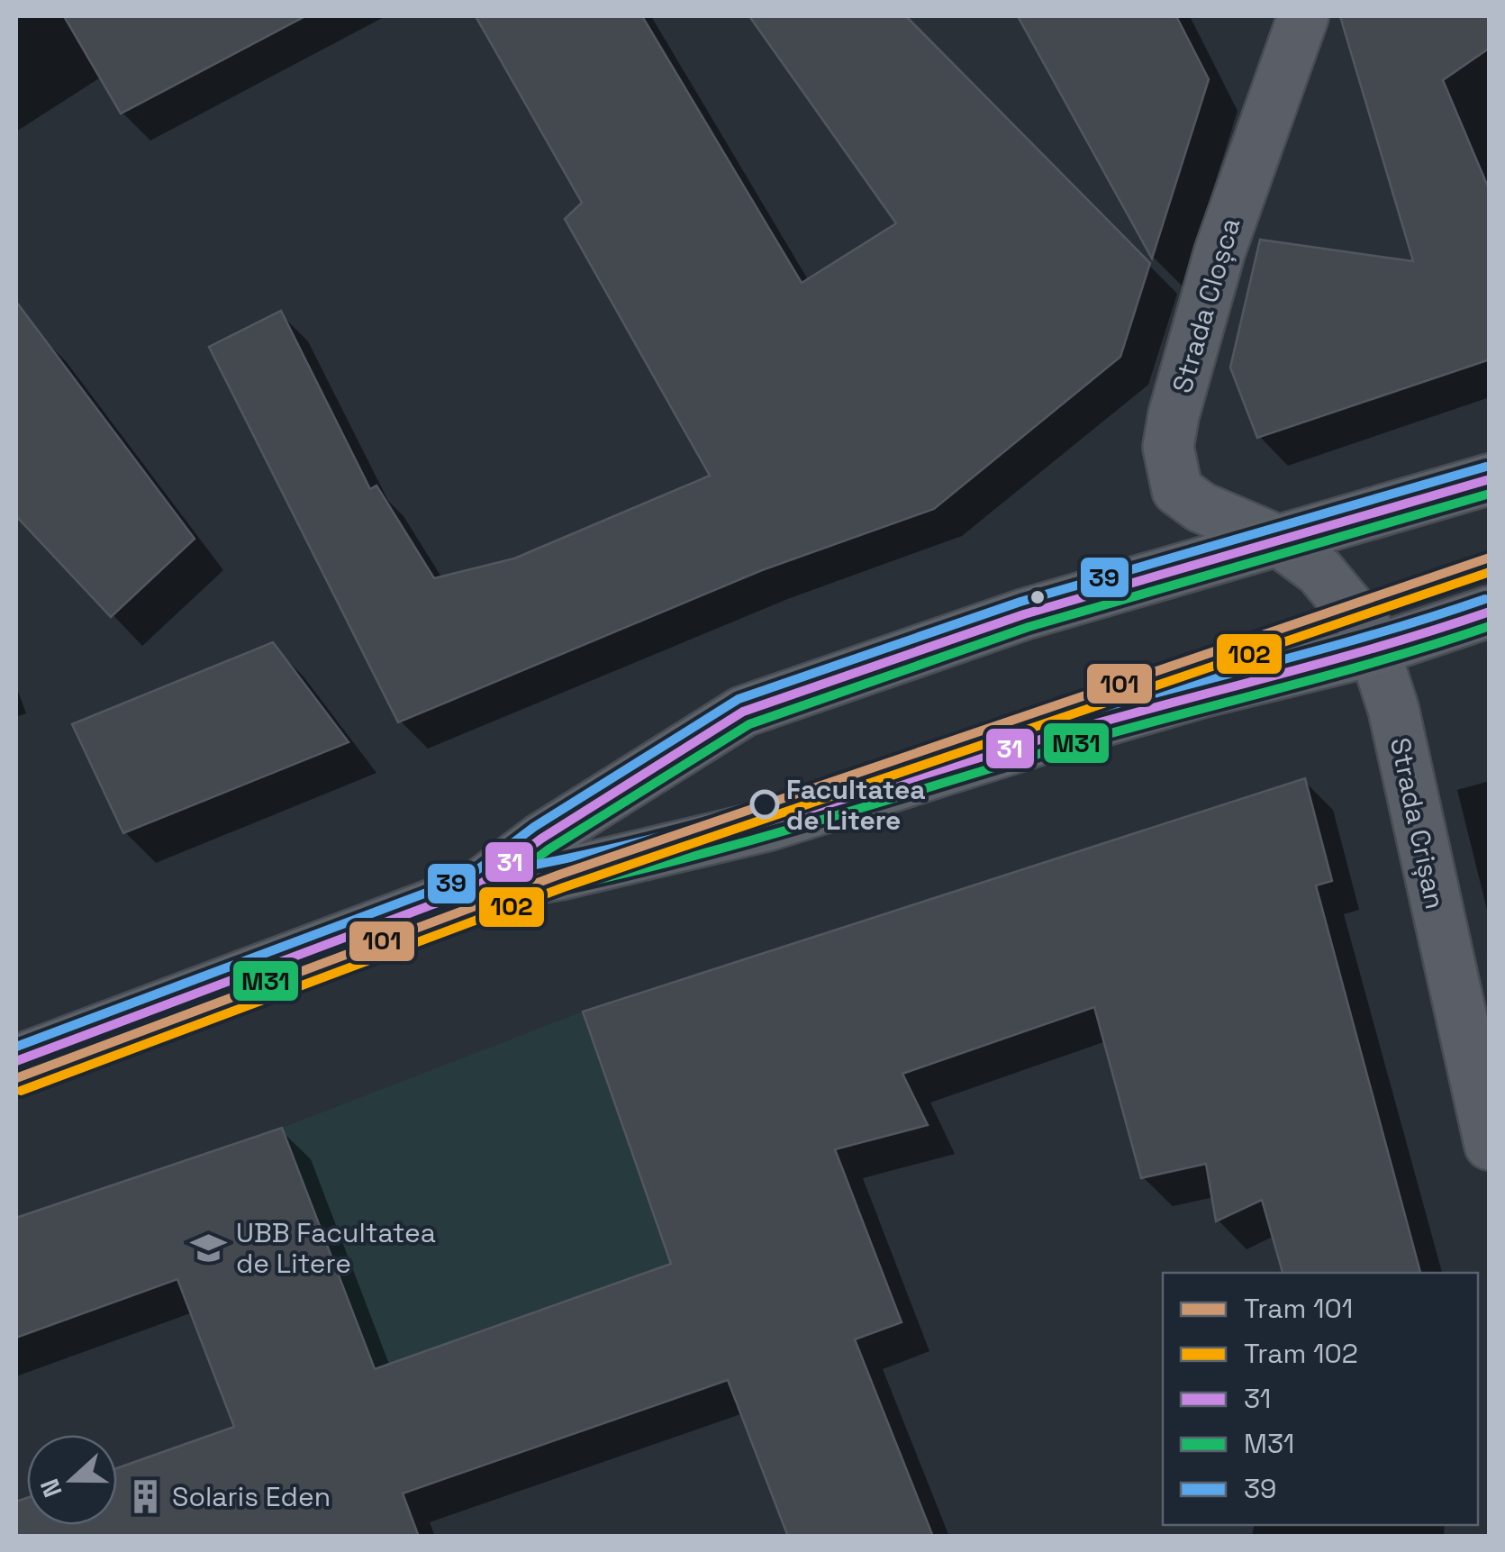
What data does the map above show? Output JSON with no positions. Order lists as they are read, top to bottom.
{
  "streets": {
    "street": ["Strada Cloșca", "Strada Crișan"]
  },
  "crossings": [
    ["Strada Cloșca", "Strada Crișan"]
  ],
  "places": {
    "other": ["Facultatea de Litere"],
    "school or university": ["UBB Facultatea de Litere"],
    "building": ["Solaris Eden"]
  },
  "lines": [
    "transit line 39",
    "transit line 31",
    "transit line M31",
    "tram line 101",
    "tram line 102"
  ],
  "legend": [
    "Tram 101",
    "Tram 102",
    "31",
    "M31",
    "39"
  ],
  "north": "left"
}
